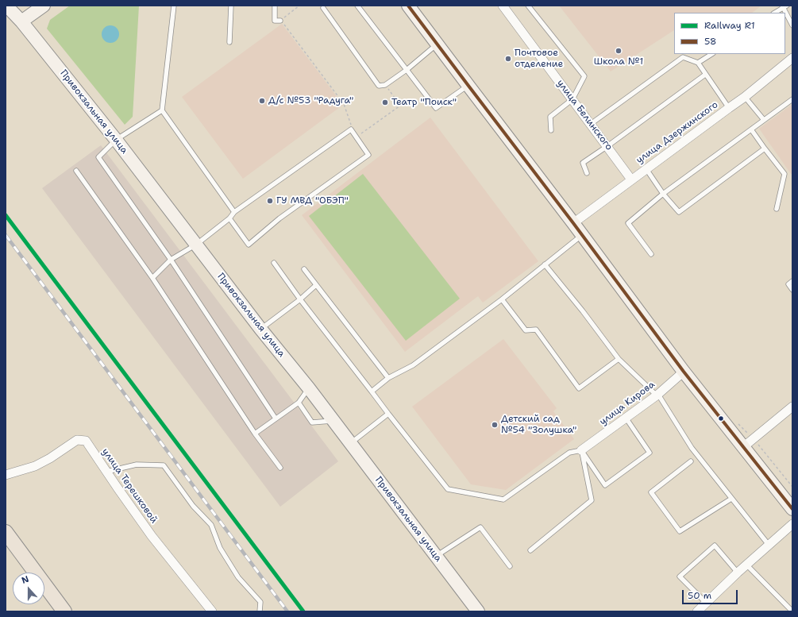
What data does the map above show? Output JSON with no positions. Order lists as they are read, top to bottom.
{
  "streets": {
    "street": [
      "Привокзальная улица",
      "улица Белинского",
      "улица Дзержинского",
      "улица Кирова",
      "улица Терешковой"
    ]
  },
  "crossings": [
    ["улица Белинского", "улица Дзержинского"]
  ],
  "places": [
    "Школа №1",
    "Почтовое отделение",
    "Д/с №53 \"Радуга\"",
    "Театр \"Поиск\"",
    "ГУ МВД \"ОБЭП\"",
    "Детский сад №54 \"Золушка\""
  ],
  "lines": ["transit line 58", "rail line R1"],
  "legend": ["Railway R1", "58"],
  "scale_bar": "50 m",
  "north": "top"
}
